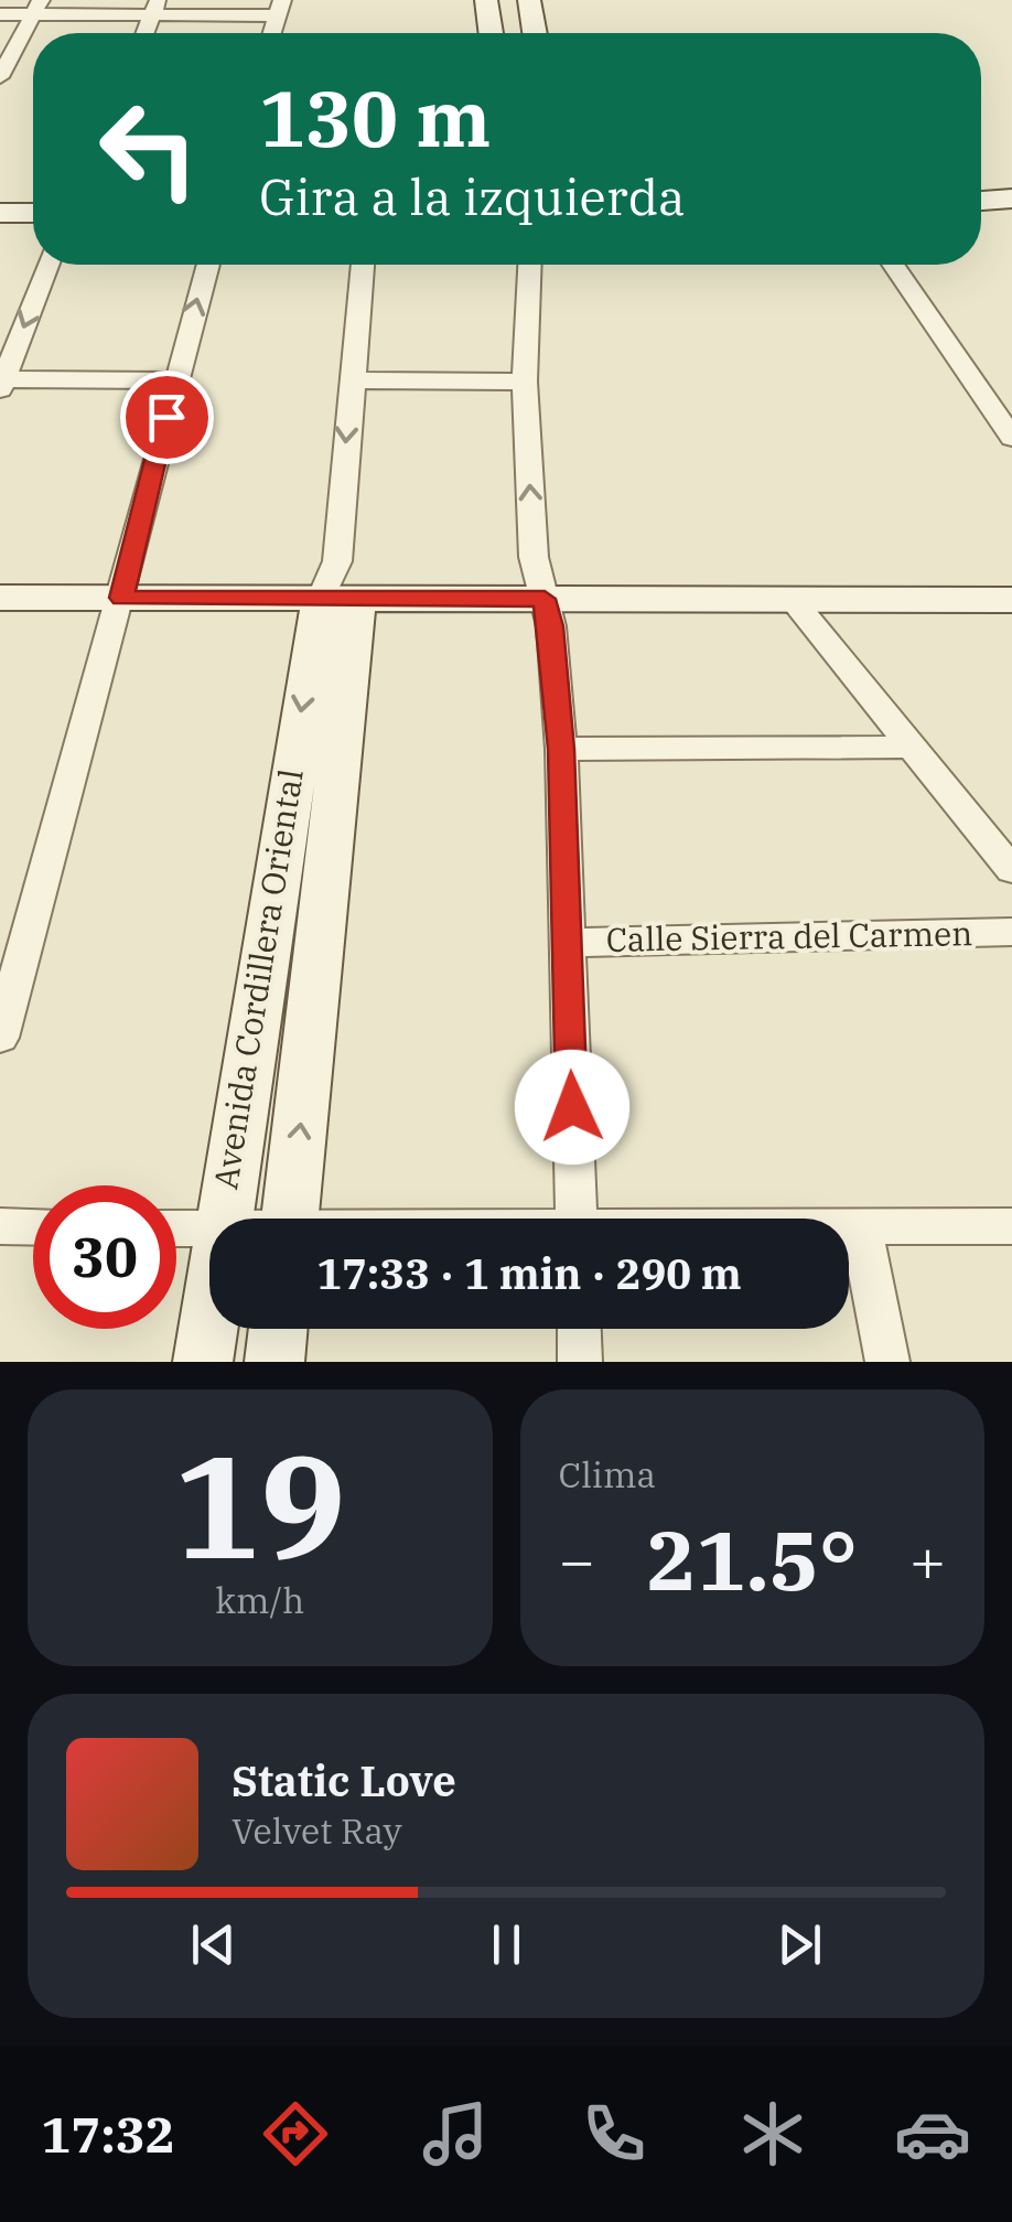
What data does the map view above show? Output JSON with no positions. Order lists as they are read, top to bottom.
{
  "streets": {
    "street": ["Calle Sierra del Carmen", "Avenida Cordillera Oriental"]
  },
  "page": {
    "turn": ["130 m", "Gira a la izquierda"],
    "limit": "30",
    "trip": "17:33 · 1 min · 290 m",
    "tile": [
      ["19", "km/h"],
      "Clima"
    ],
    "heat": ["−", "21.5°", "+"],
    "song": ["Static Love", "Velvet Ray"],
    "tabs": "17:32"
  }
}
